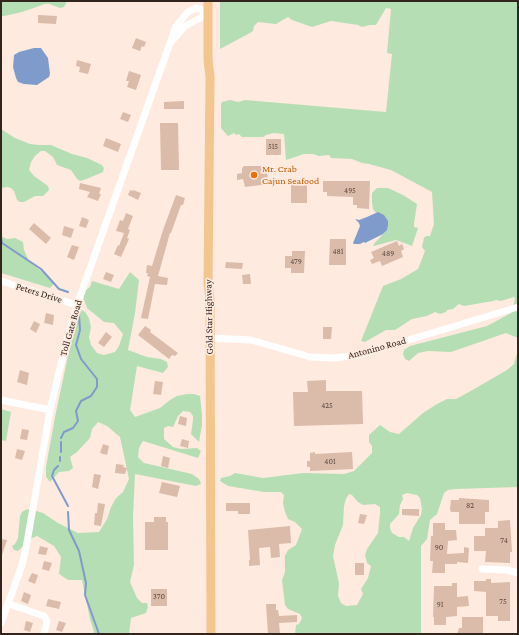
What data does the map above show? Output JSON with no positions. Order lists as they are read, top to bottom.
{
  "streets": {
    "main road": ["Gold Star Highway"],
    "street": ["Peters Drive", "Toll Gate Road", "Antonino Road"]
  },
  "crossings": [
    ["Peters Drive", "Toll Gate Road"],
    ["Gold Star Highway", "Toll Gate Road"],
    ["Gold Star Highway", "Antonino Road"]
  ],
  "places": ["Mr. Crab Cajun Seafood"],
  "house_numbers": [
    "515",
    "495",
    "481",
    "489",
    "479",
    "425",
    "401",
    "82",
    "74",
    "90",
    "370",
    "75",
    "91"
  ]
}
